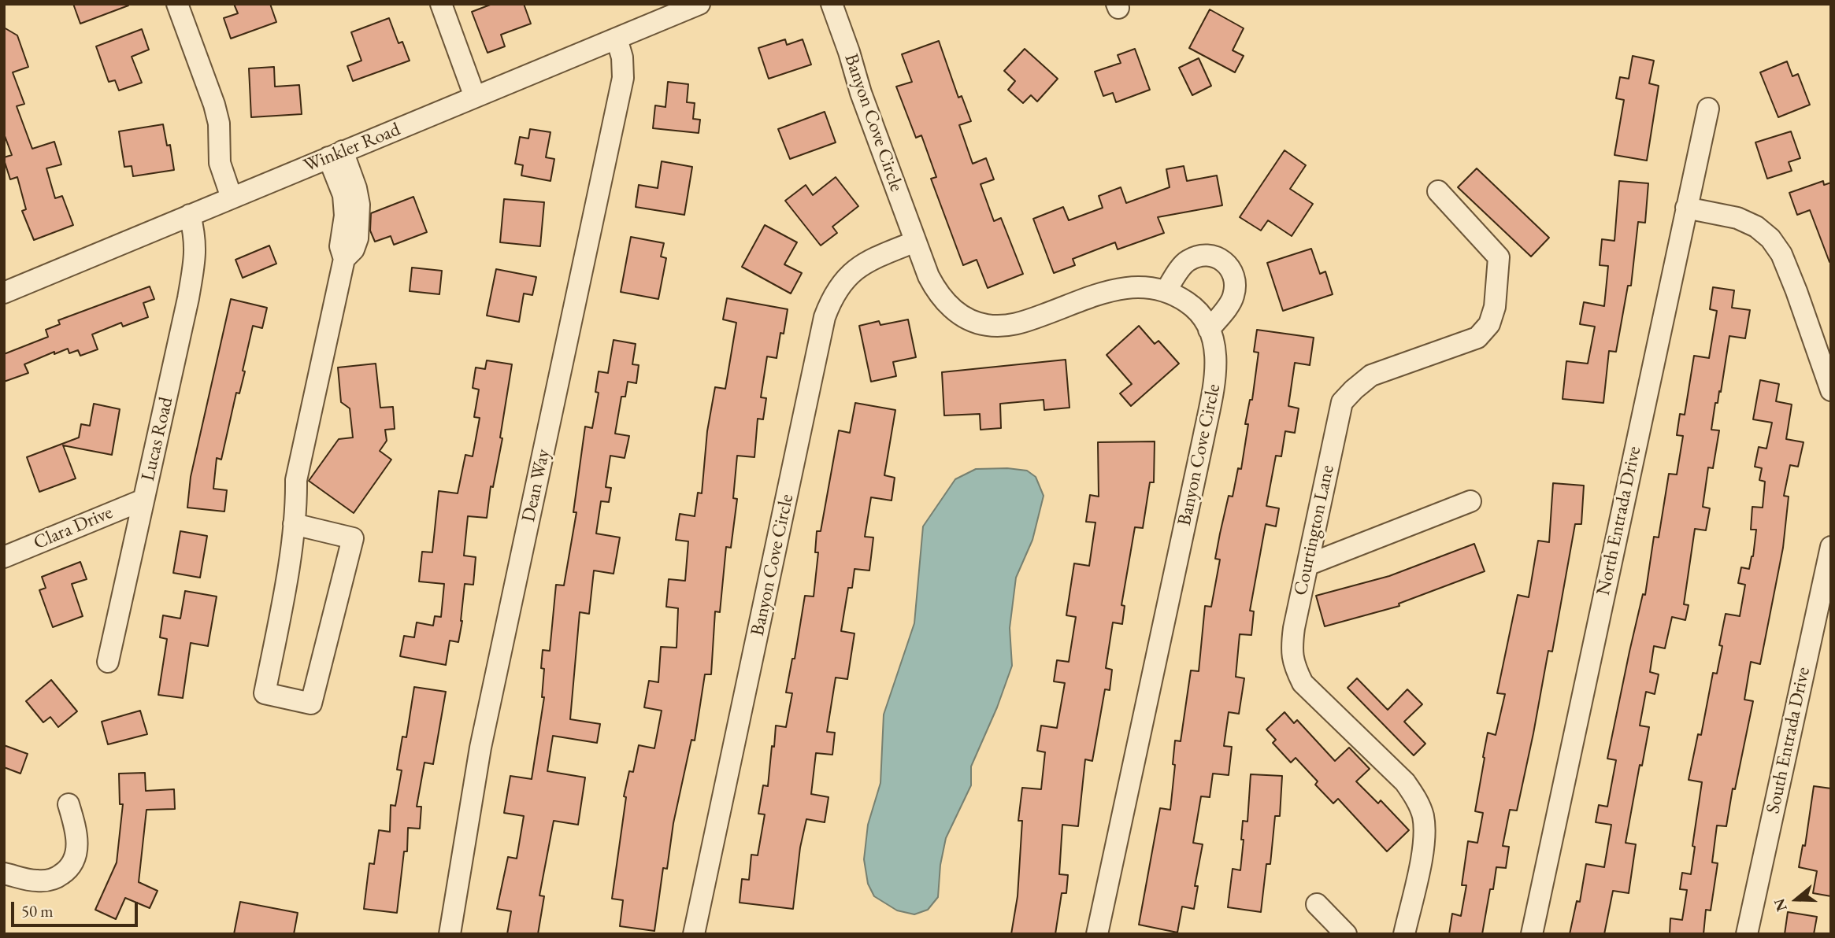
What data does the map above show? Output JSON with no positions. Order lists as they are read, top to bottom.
{
  "streets": {
    "street": [
      "Banyon Cove Circle",
      "Winkler Road",
      "Lucas Road",
      "Dean Way",
      "North Entrada Drive",
      "Clara Drive",
      "Courtington Lane",
      "South Entrada Drive"
    ]
  },
  "crossings": [
    ["Winkler Road", "Lucas Road"],
    ["Winkler Road", "Dean Way"],
    ["Lucas Road", "Clara Drive"]
  ],
  "scale_bar": "50 m",
  "north": "left"
}
